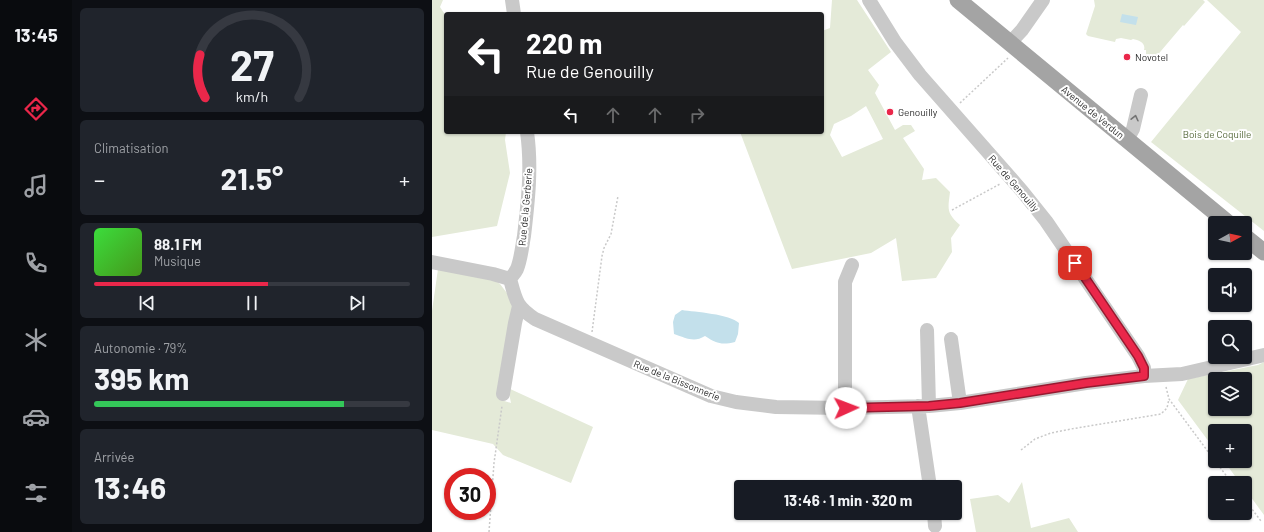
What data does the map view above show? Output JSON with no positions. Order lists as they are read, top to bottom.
{
  "streets": {
    "main road": ["Avenue de Verdun"],
    "street": ["Rue de Genouilly", "Rue de la Gerberie", "Rue de la Bissonnerie"]
  },
  "crossings": [
    ["Rue de Genouilly", "Rue de la Bissonnerie"],
    ["Rue de la Gerberie", "Rue de la Bissonnerie"]
  ],
  "parks": ["Bois de Coquille"],
  "places": ["Novotel", "Genouilly"],
  "north": "right",
  "page": {
    "tabs": "13:45",
    "turn": ["220 m", "Rue de Genouilly"],
    "tile": [
      "Climatisation",
      ["Autonomie · 79%", "395 km"],
      ["Arrivée", "13:46"]
    ],
    "heat": ["−", "21.5°", "+"],
    "map_buttons": ["+", "−"],
    "song": ["88.1 FM", "Musique"],
    "limit": "30",
    "trip": "13:46 · 1 min · 320 m",
    "gauge": ["27", "km/h"]
  }
}
